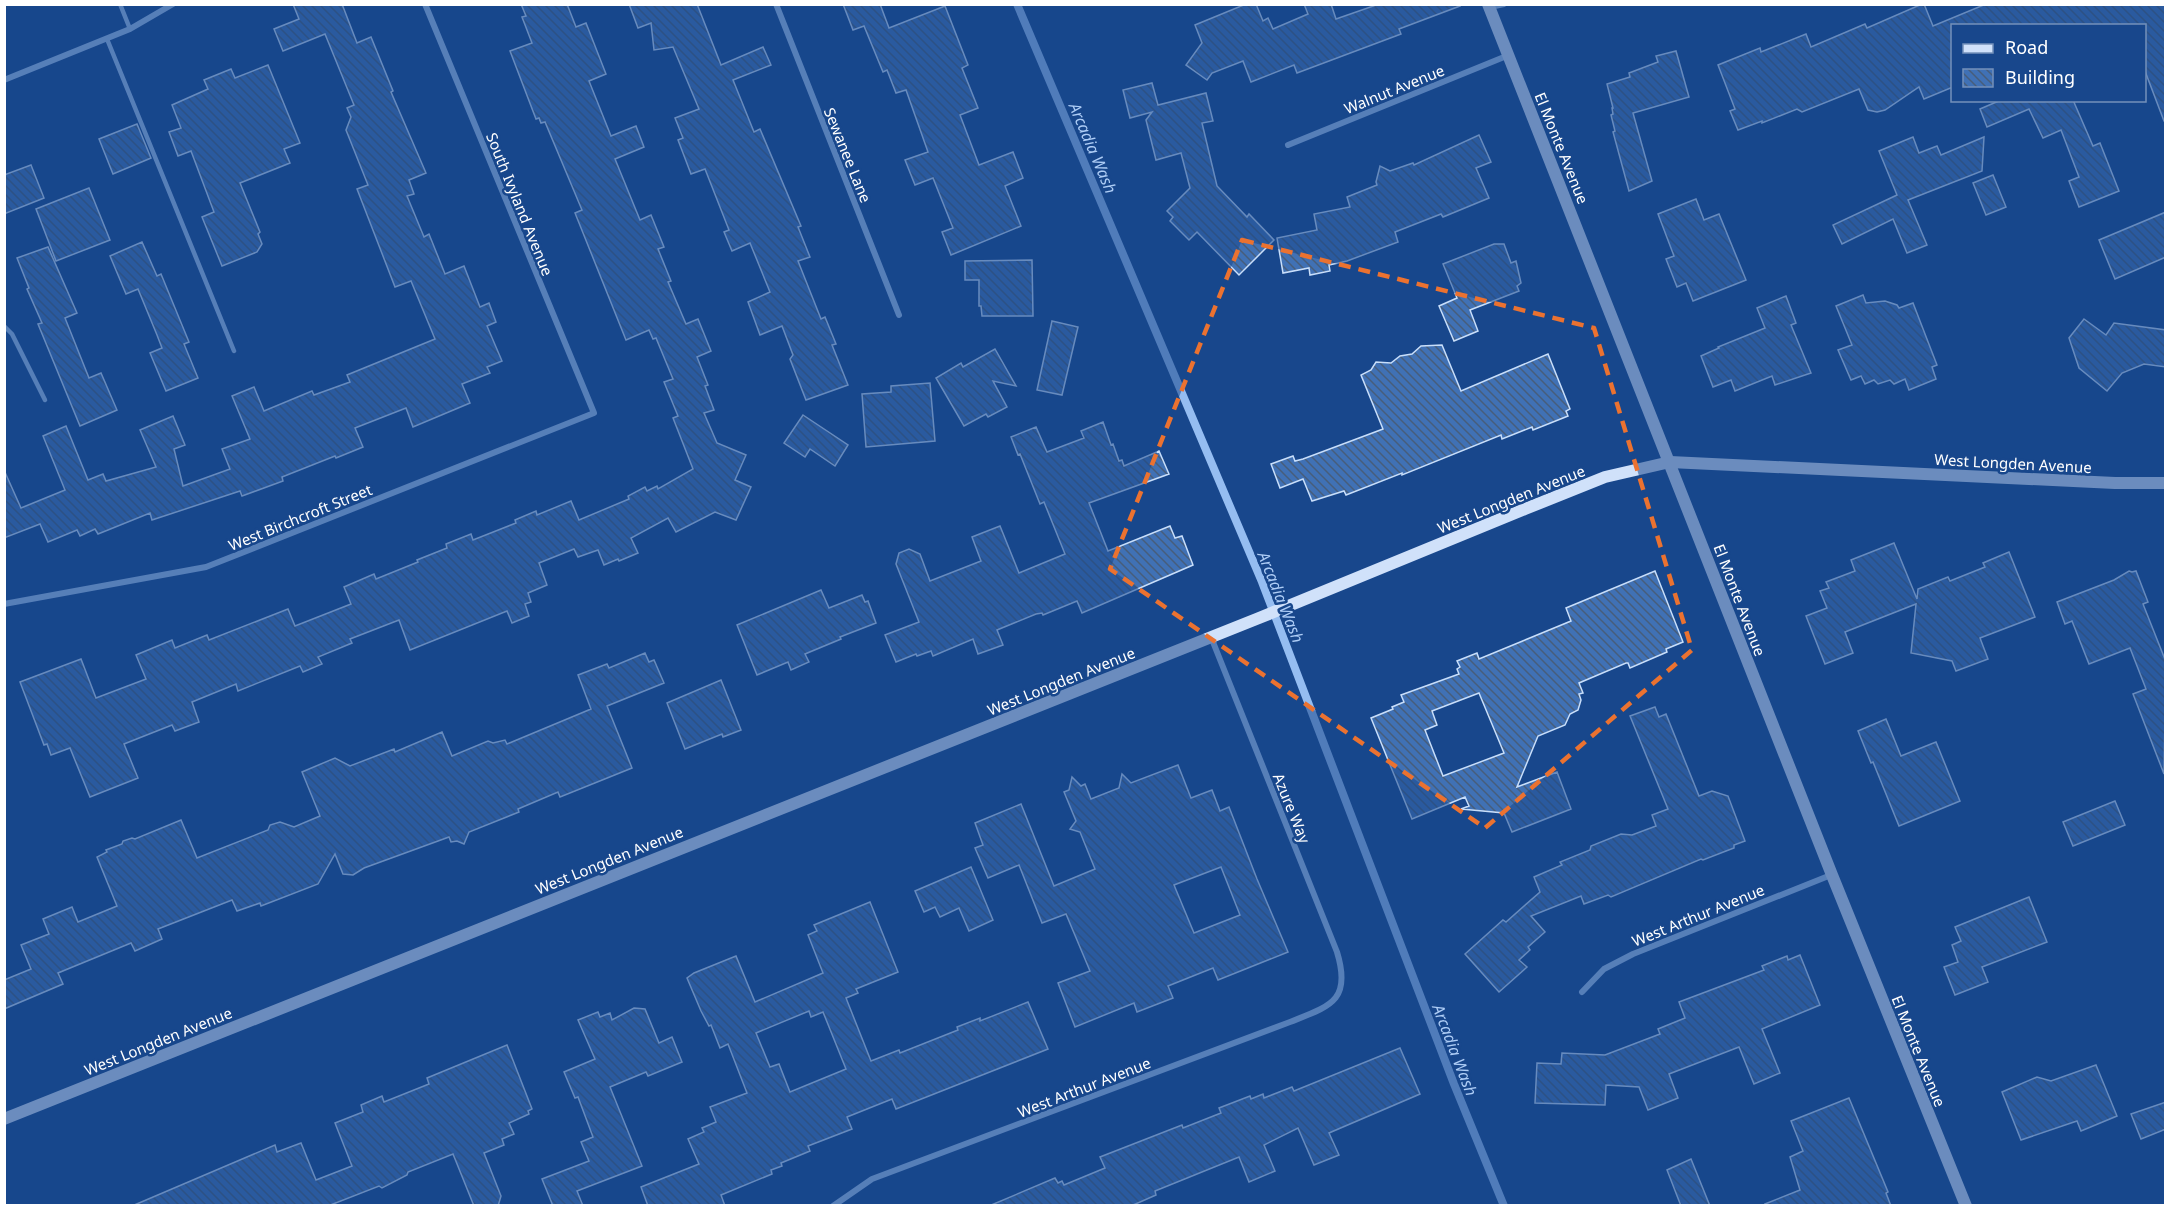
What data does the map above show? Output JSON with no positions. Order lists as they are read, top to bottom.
{
  "streets": {
    "street": [
      "Walnut Avenue",
      "El Monte Avenue",
      "Sewanee Lane",
      "South Ivyland Avenue",
      "West Longden Avenue",
      "West Birchcroft Street",
      "Azure Way",
      "West Arthur Avenue"
    ]
  },
  "crossings": [
    ["Walnut Avenue", "El Monte Avenue"],
    ["El Monte Avenue", "West Longden Avenue"],
    ["El Monte Avenue", "West Arthur Avenue"],
    ["South Ivyland Avenue", "West Birchcroft Street"],
    ["West Longden Avenue", "Azure Way"],
    ["Azure Way", "West Arthur Avenue"]
  ],
  "water": ["Arcadia Wash"],
  "legend": ["Road", "Building"]
}
